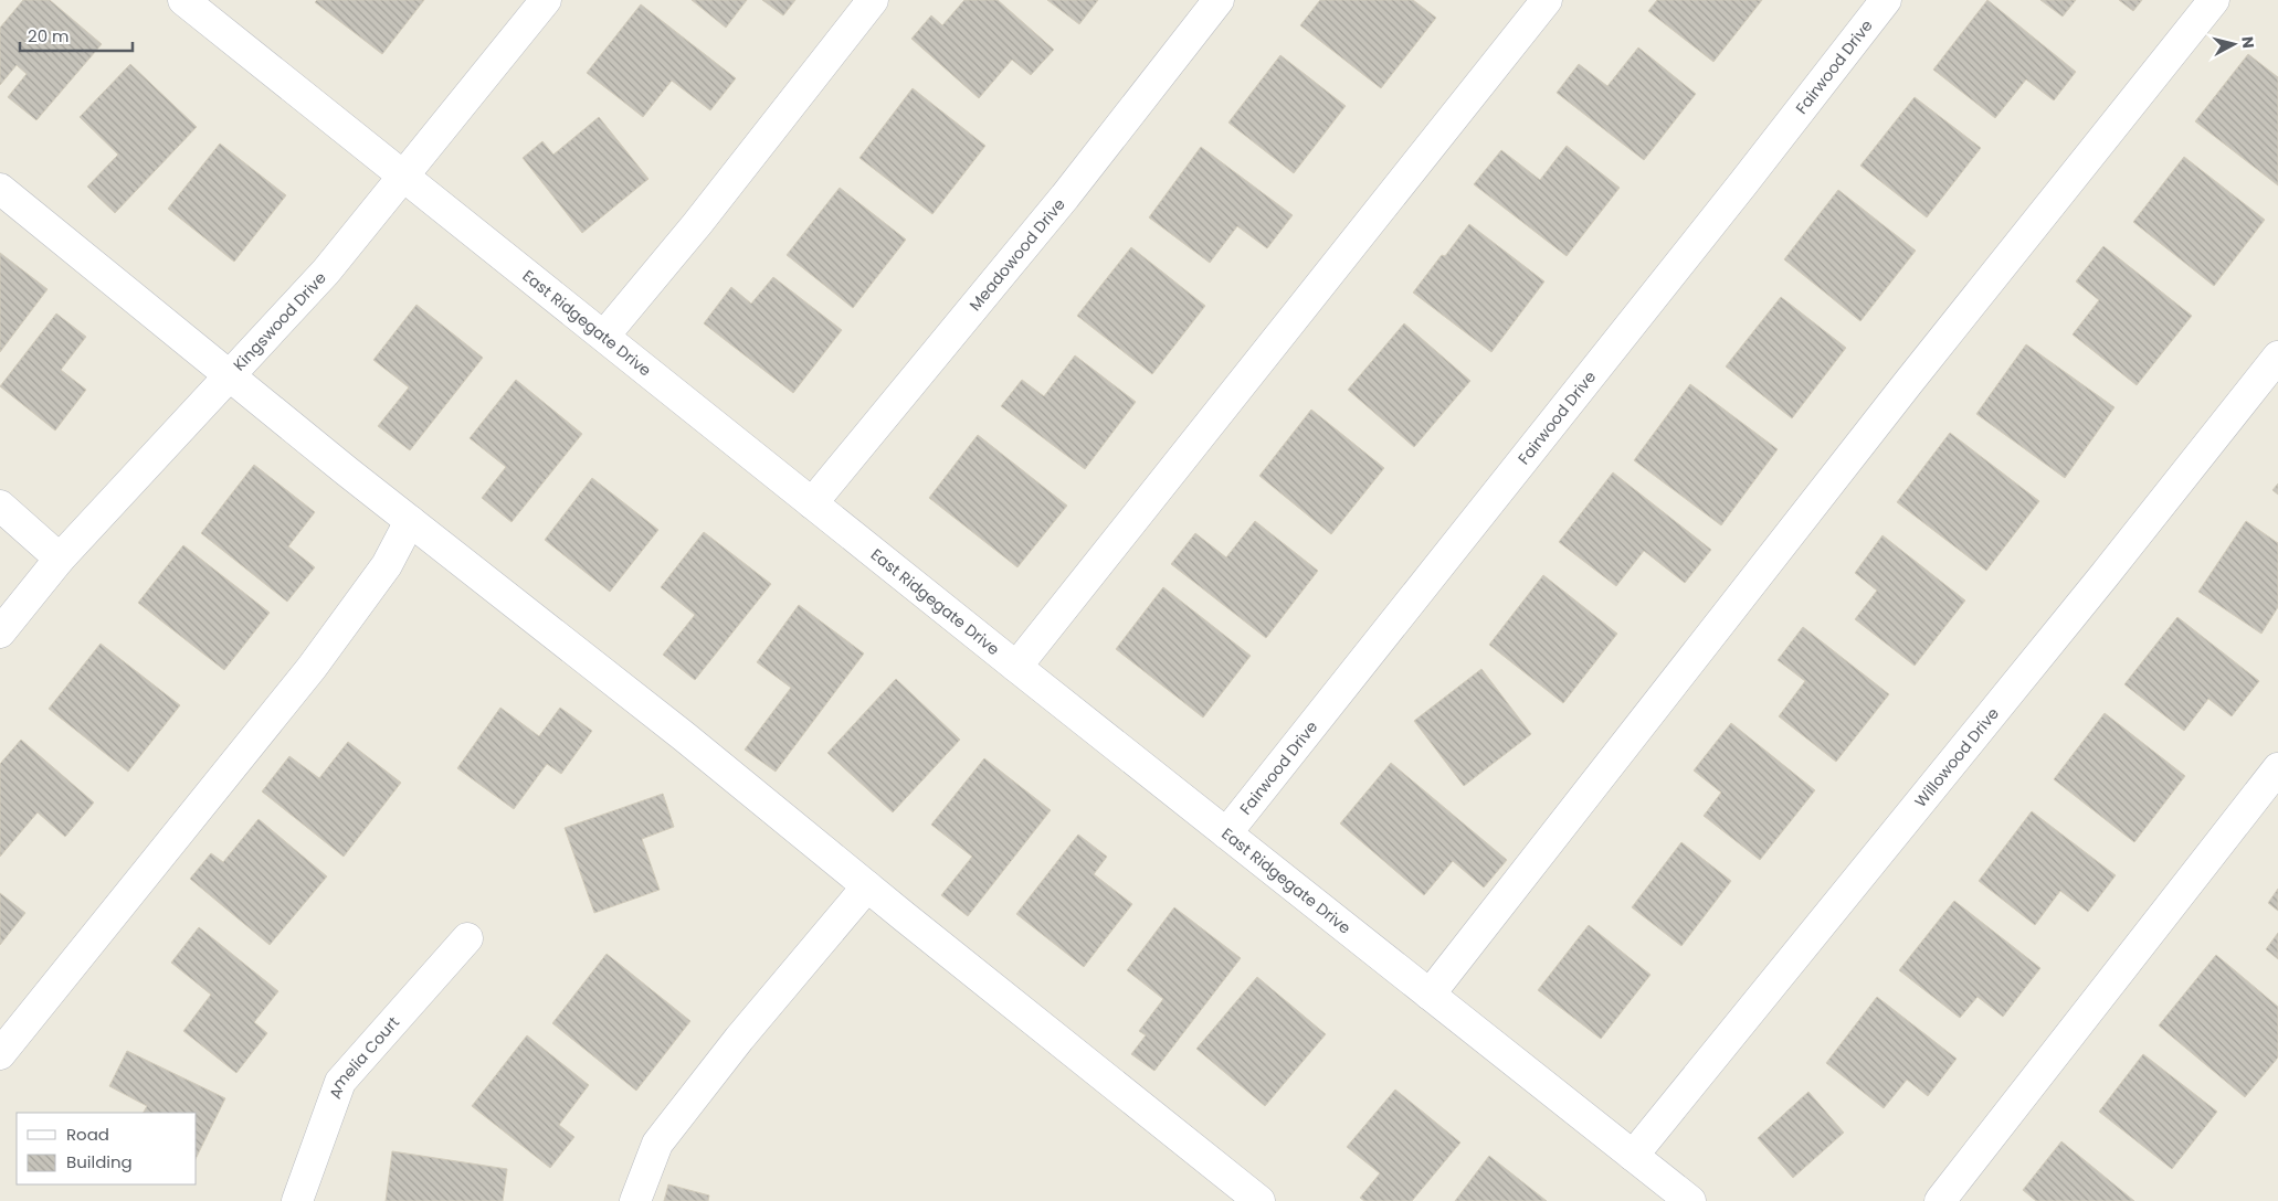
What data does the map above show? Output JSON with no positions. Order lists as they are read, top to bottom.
{
  "streets": {
    "street": [
      "Fairwood Drive",
      "Meadowood Drive",
      "East Ridgegate Drive",
      "Kingswood Drive",
      "Willowood Drive",
      "Amelia Court"
    ]
  },
  "crossings": [
    ["Fairwood Drive", "East Ridgegate Drive"],
    ["Meadowood Drive", "East Ridgegate Drive"],
    ["East Ridgegate Drive", "Kingswood Drive"],
    ["East Ridgegate Drive", "Willowood Drive"]
  ],
  "legend": ["Road", "Building"],
  "scale_bar": "20 m",
  "north": "right"
}
